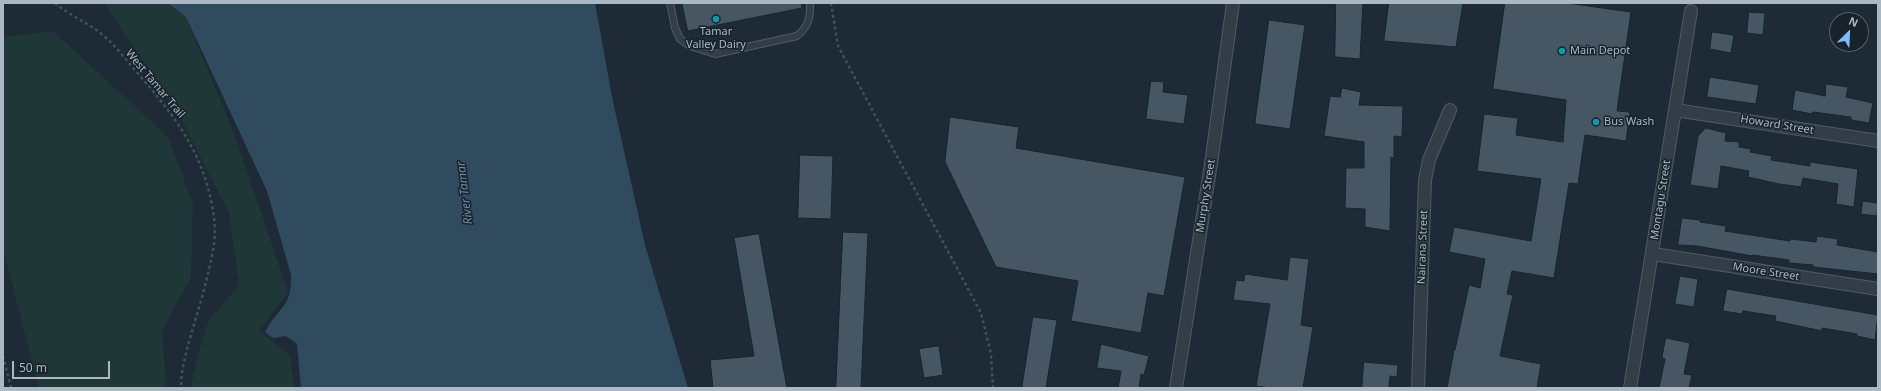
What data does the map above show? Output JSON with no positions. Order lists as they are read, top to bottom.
{
  "streets": {
    "street": [
      "Howard Street",
      "Murphy Street",
      "Montagu Street",
      "Nairana Street",
      "Moore Street"
    ],
    "path": ["West Tamar Trail"]
  },
  "crossings": [
    ["Howard Street", "Montagu Street"],
    ["Montagu Street", "Moore Street"]
  ],
  "water": ["River Tamar"],
  "places": ["Tamar Valley Dairy", "Main Depot", "Bus Wash"],
  "scale_bar": "50 m",
  "north": "top right"
}
